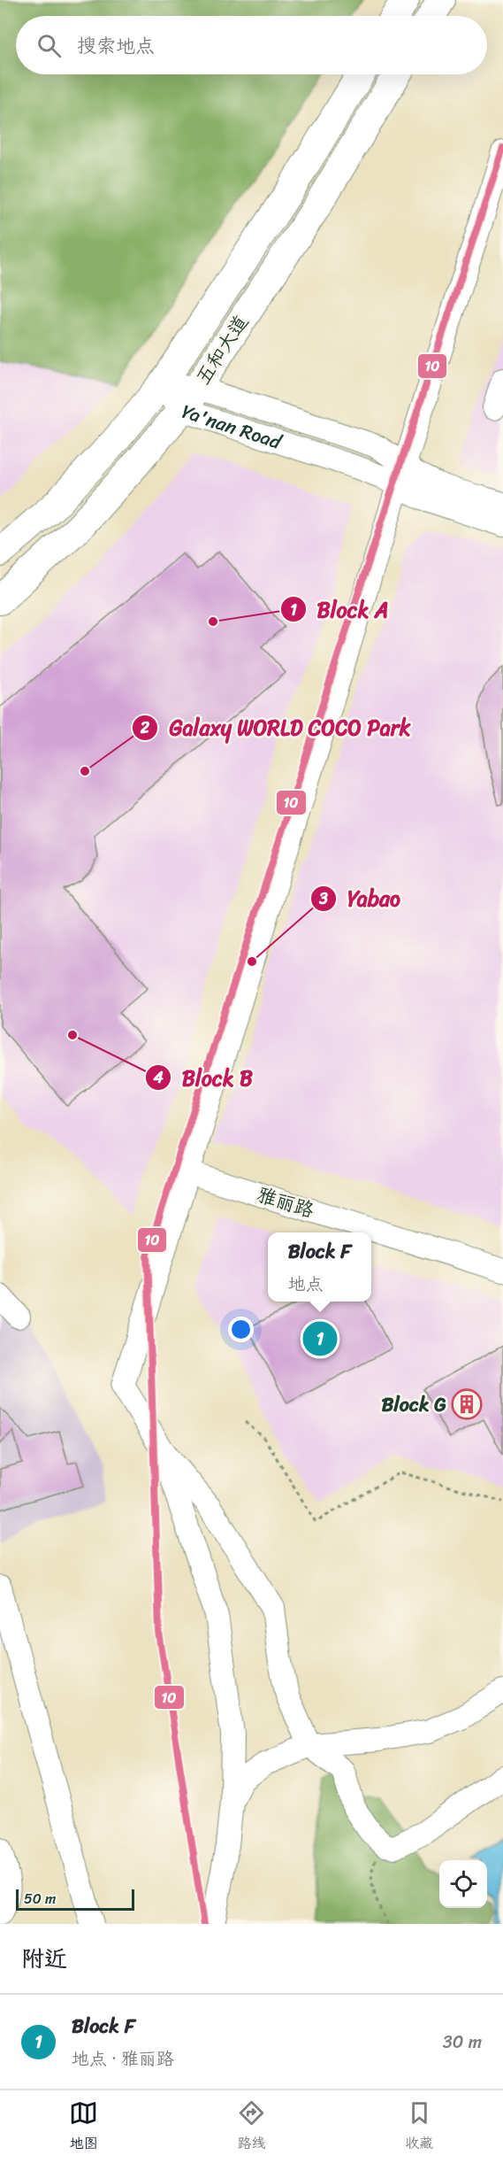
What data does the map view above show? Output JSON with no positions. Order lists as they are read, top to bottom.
{
  "streets": {
    "main road": ["五和大道"],
    "street": ["Ya'nan Road", "雅丽路"]
  },
  "crossings": [
    ["五和大道", "Ya'nan Road"]
  ],
  "places": {
    "other": [
      "Block A",
      "Galaxy WORLD COCO Park",
      "Yabao",
      "Block B"
    ],
    "building": ["Block G"]
  },
  "lines": ["transit line 10"],
  "scale_bar": "50 m",
  "page": {
    "search": "搜索地点",
    "popup": ["Block F", "地点"],
    "pins": "1",
    "scale": "50 m",
    "heading": "附近",
    "list": [
      {
        "mark": "1",
        "name": "Block F",
        "note": "地点 · 雅丽路",
        "value": "30 m"
      }
    ],
    "nav": ["地图", "路线", "收藏"]
  }
}
